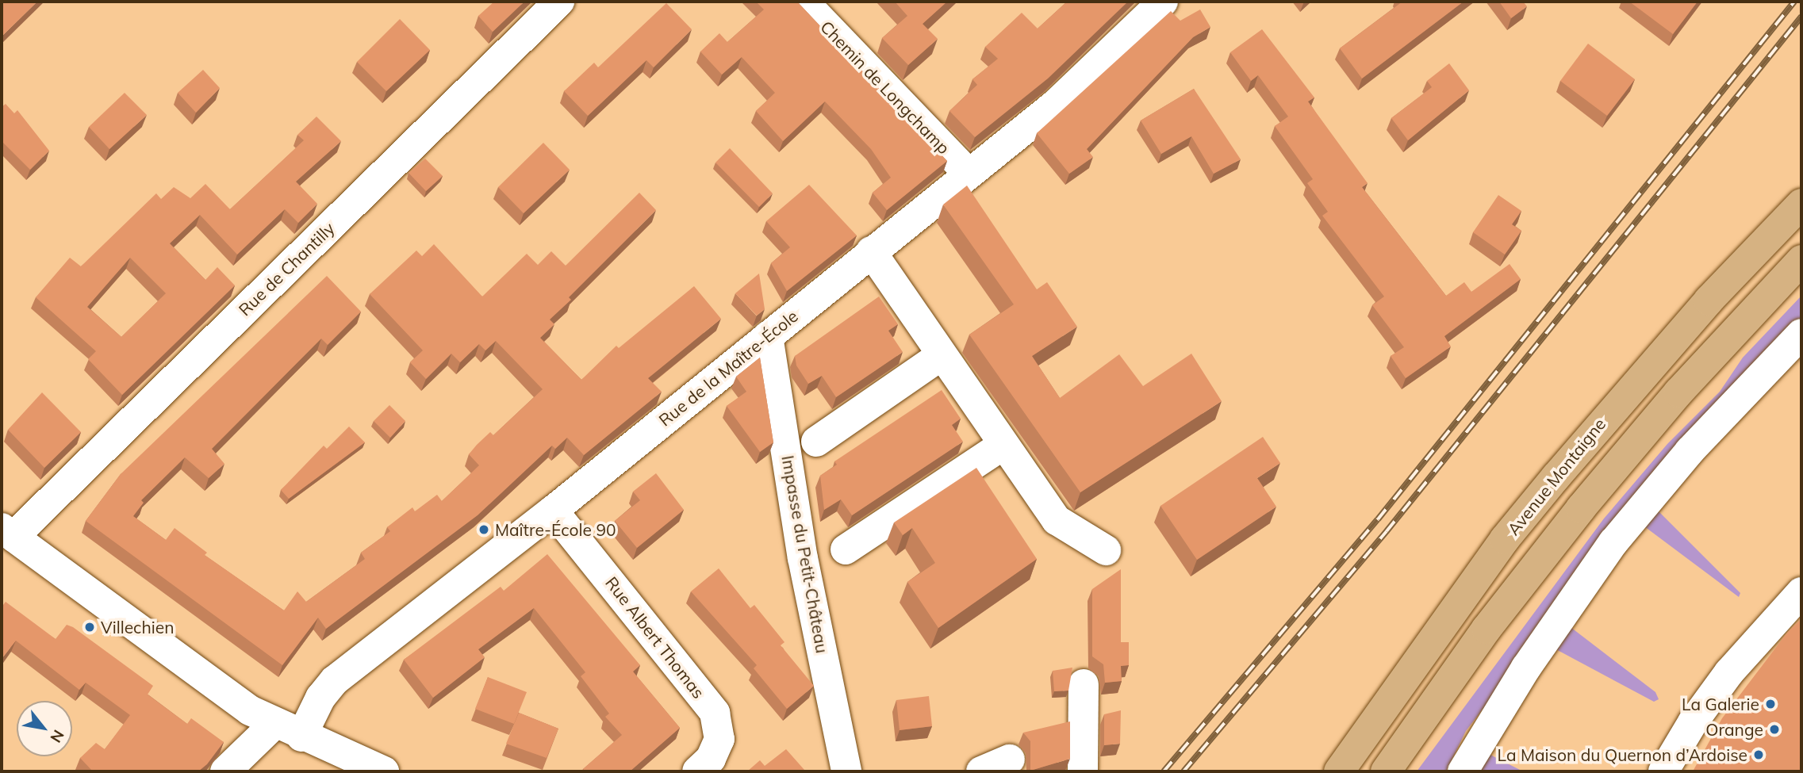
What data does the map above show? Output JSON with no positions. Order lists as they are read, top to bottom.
{
  "streets": {
    "main road": ["Avenue Montaigne"],
    "street": [
      "Chemin de Longchamp",
      "Rue de Chantilly",
      "Rue de la Maître-École",
      "Impasse du Petit-Château",
      "Rue Albert Thomas"
    ]
  },
  "crossings": [
    ["Chemin de Longchamp", "Rue de la Maître-École"],
    ["Rue de la Maître-École", "Impasse du Petit-Château"],
    ["Rue de la Maître-École", "Rue Albert Thomas"]
  ],
  "places": [
    "Maître-École 90",
    "Villechien",
    "La Galerie",
    "Orange",
    "La Maison du Quernon d’Ardoise"
  ],
  "north": "bottom right"
}
